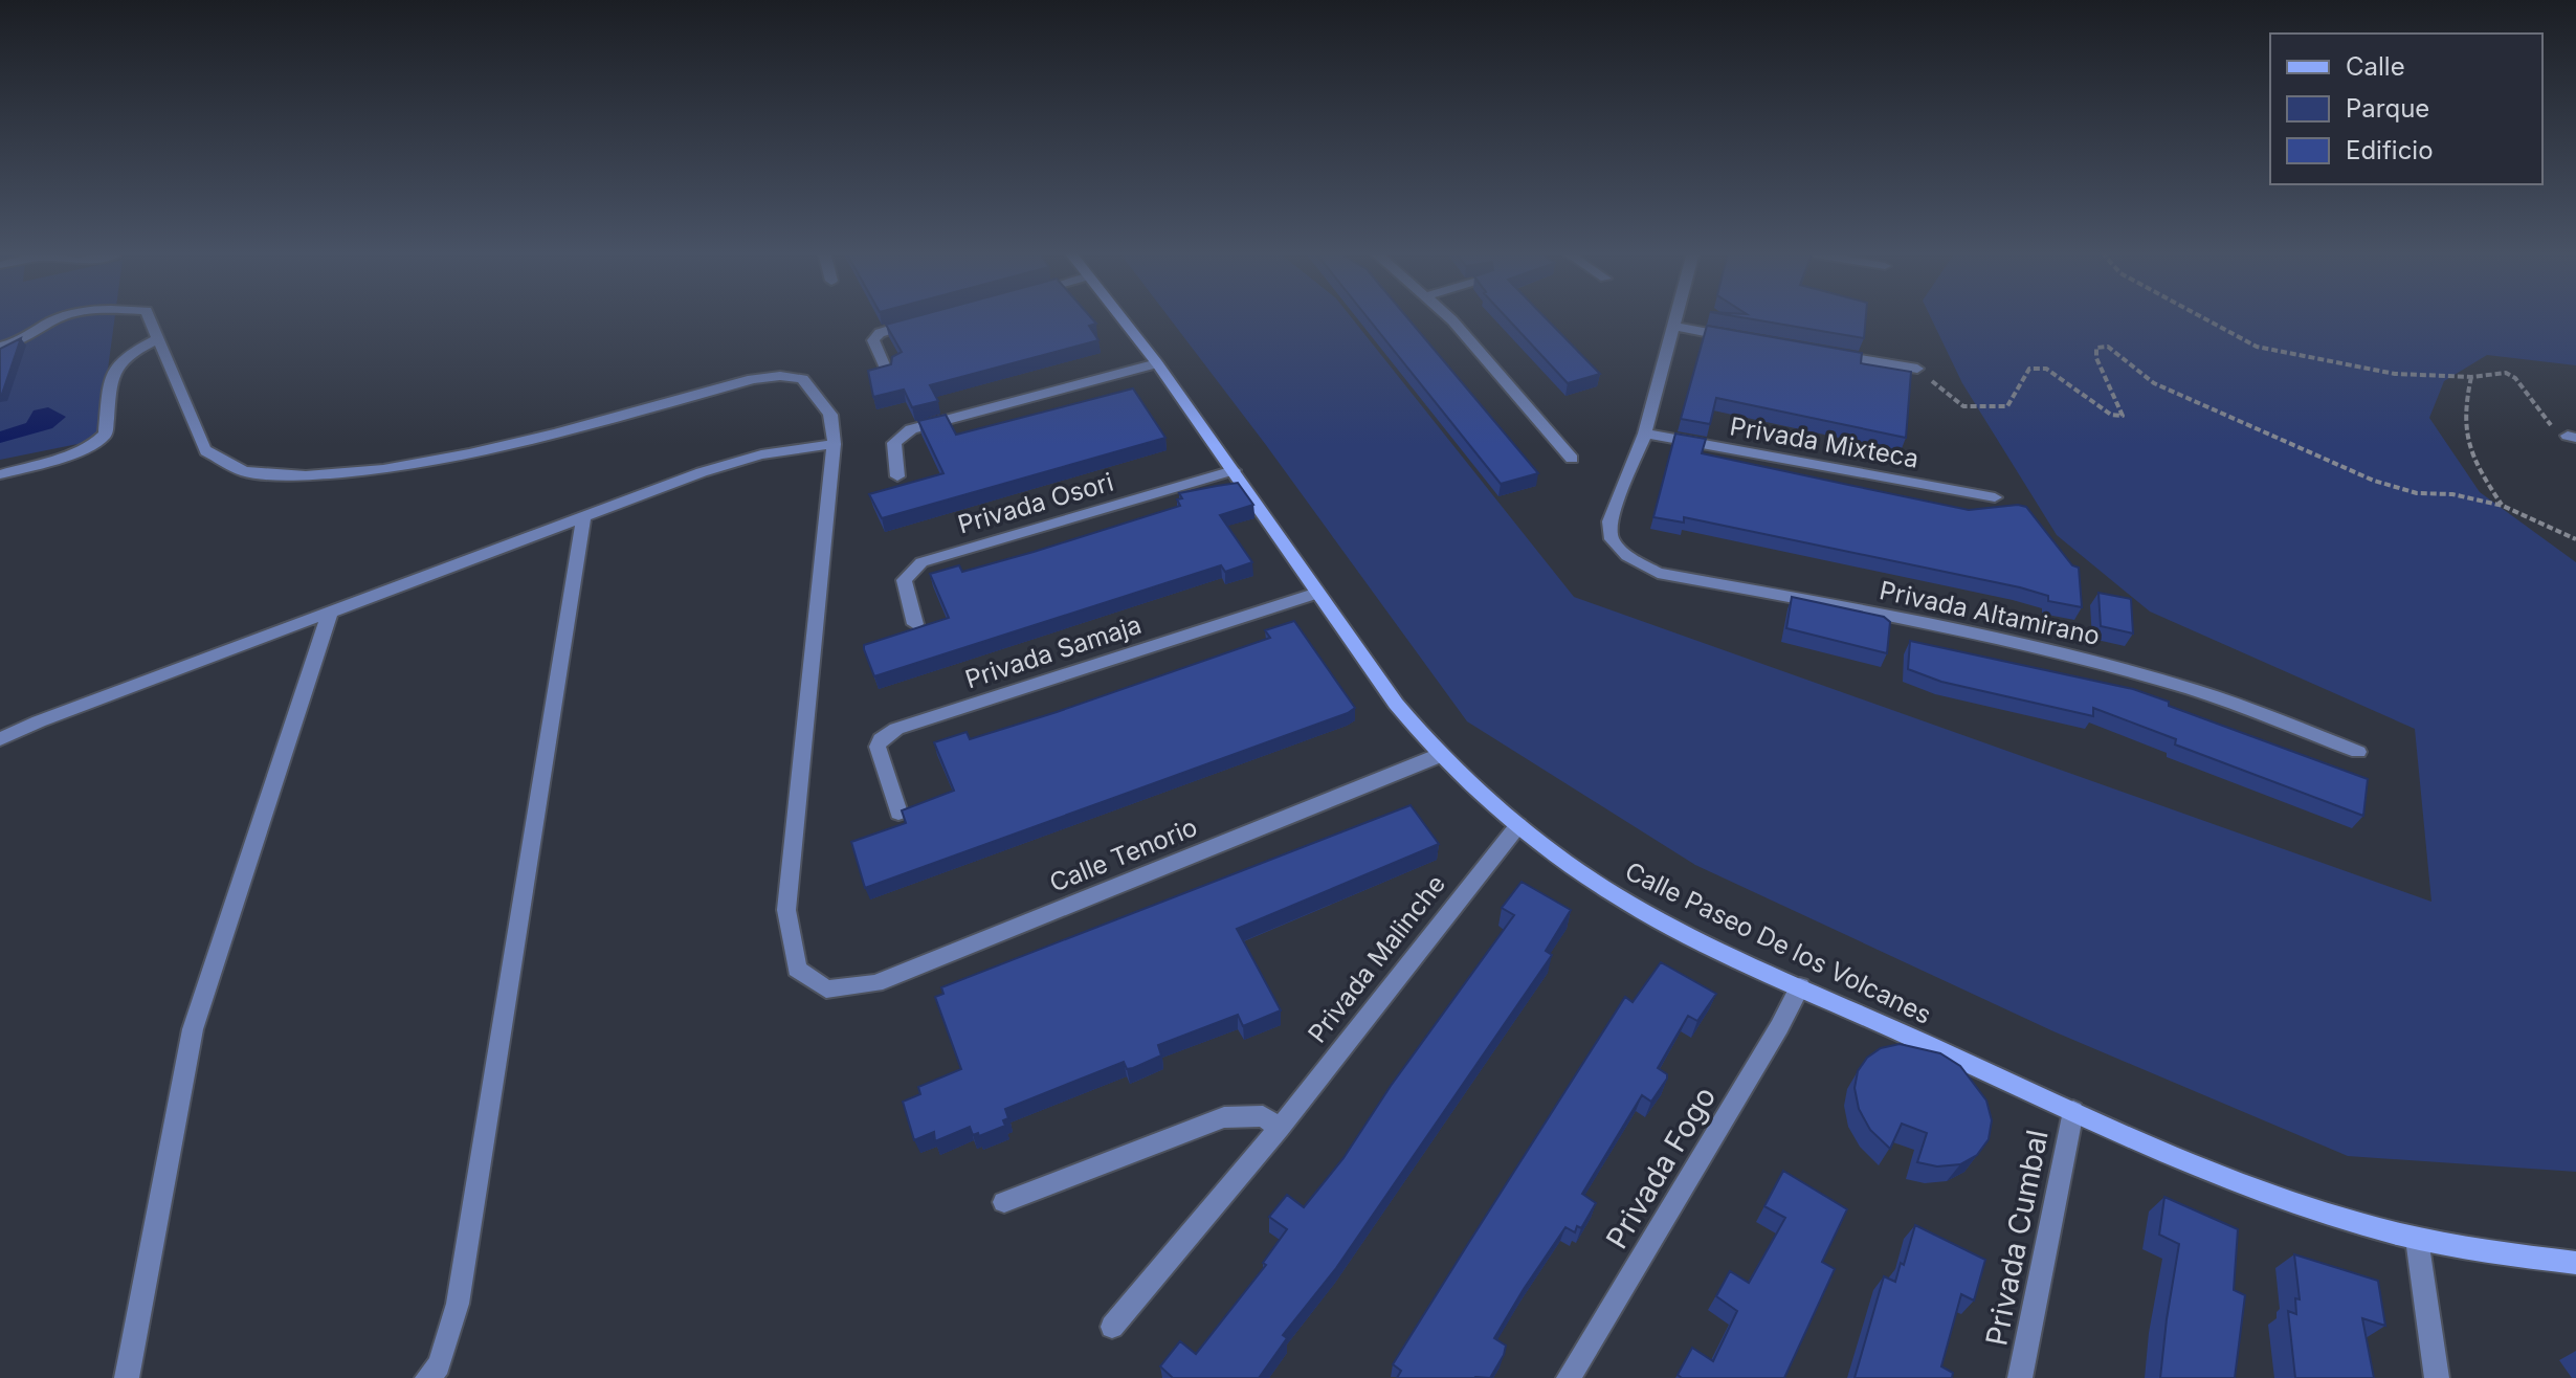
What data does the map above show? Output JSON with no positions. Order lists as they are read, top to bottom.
{
  "streets": {
    "street": [
      "Privada Mixteca",
      "Privada Osori",
      "Privada Altamirano",
      "Privada Samaja",
      "Calle Tenorio",
      "Calle Paseo De los Volcanes",
      "Privada Malinche",
      "Privada Fogo",
      "Privada Cumbal"
    ]
  },
  "crossings": [
    ["Privada Mixteca", "Privada Altamirano"],
    ["Privada Osori", "Calle Paseo De los Volcanes"],
    ["Privada Samaja", "Calle Paseo De los Volcanes"],
    ["Calle Tenorio", "Calle Paseo De los Volcanes"],
    ["Calle Paseo De los Volcanes", "Privada Malinche"],
    ["Calle Paseo De los Volcanes", "Privada Fogo"],
    ["Calle Paseo De los Volcanes", "Privada Cumbal"]
  ],
  "legend": ["Calle", "Parque", "Edificio"]
}
